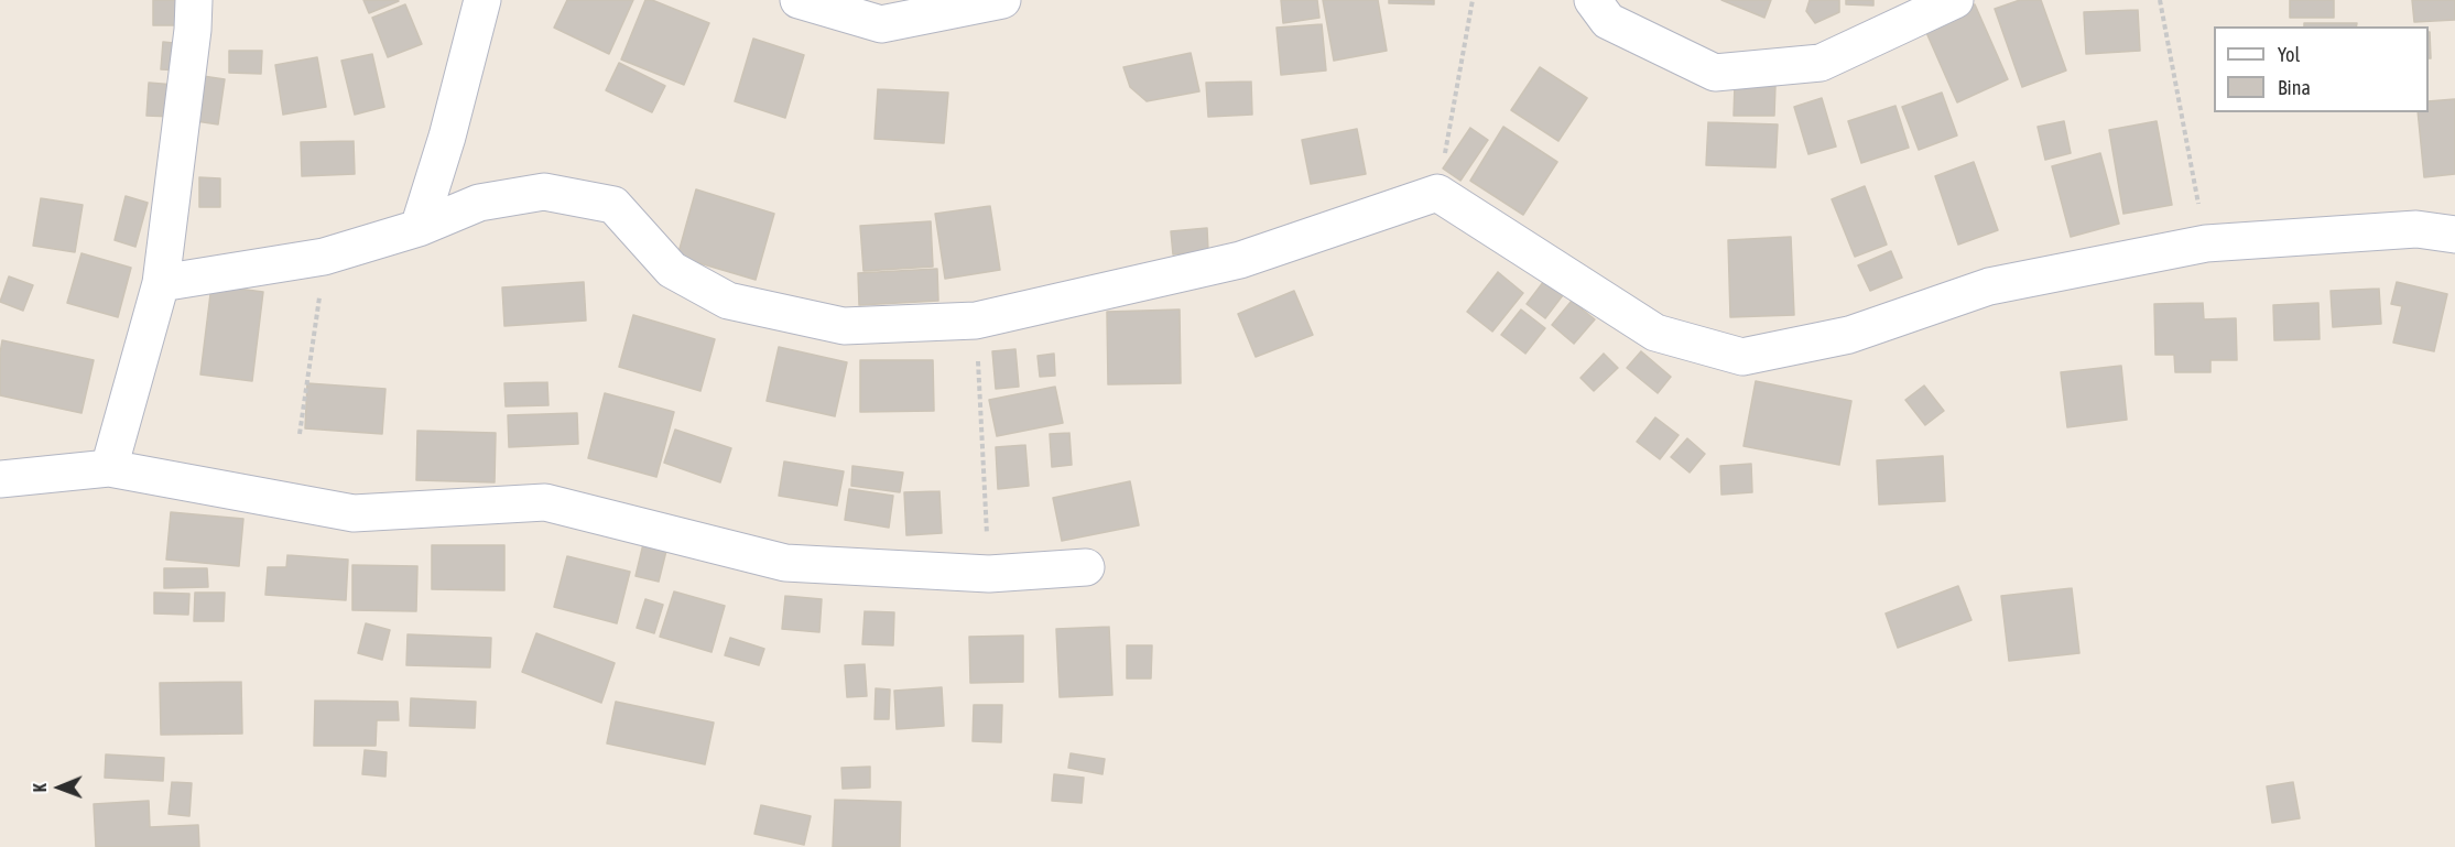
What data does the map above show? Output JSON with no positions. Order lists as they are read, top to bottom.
{
  "legend": ["Yol", "Bina"],
  "north": "left"
}
